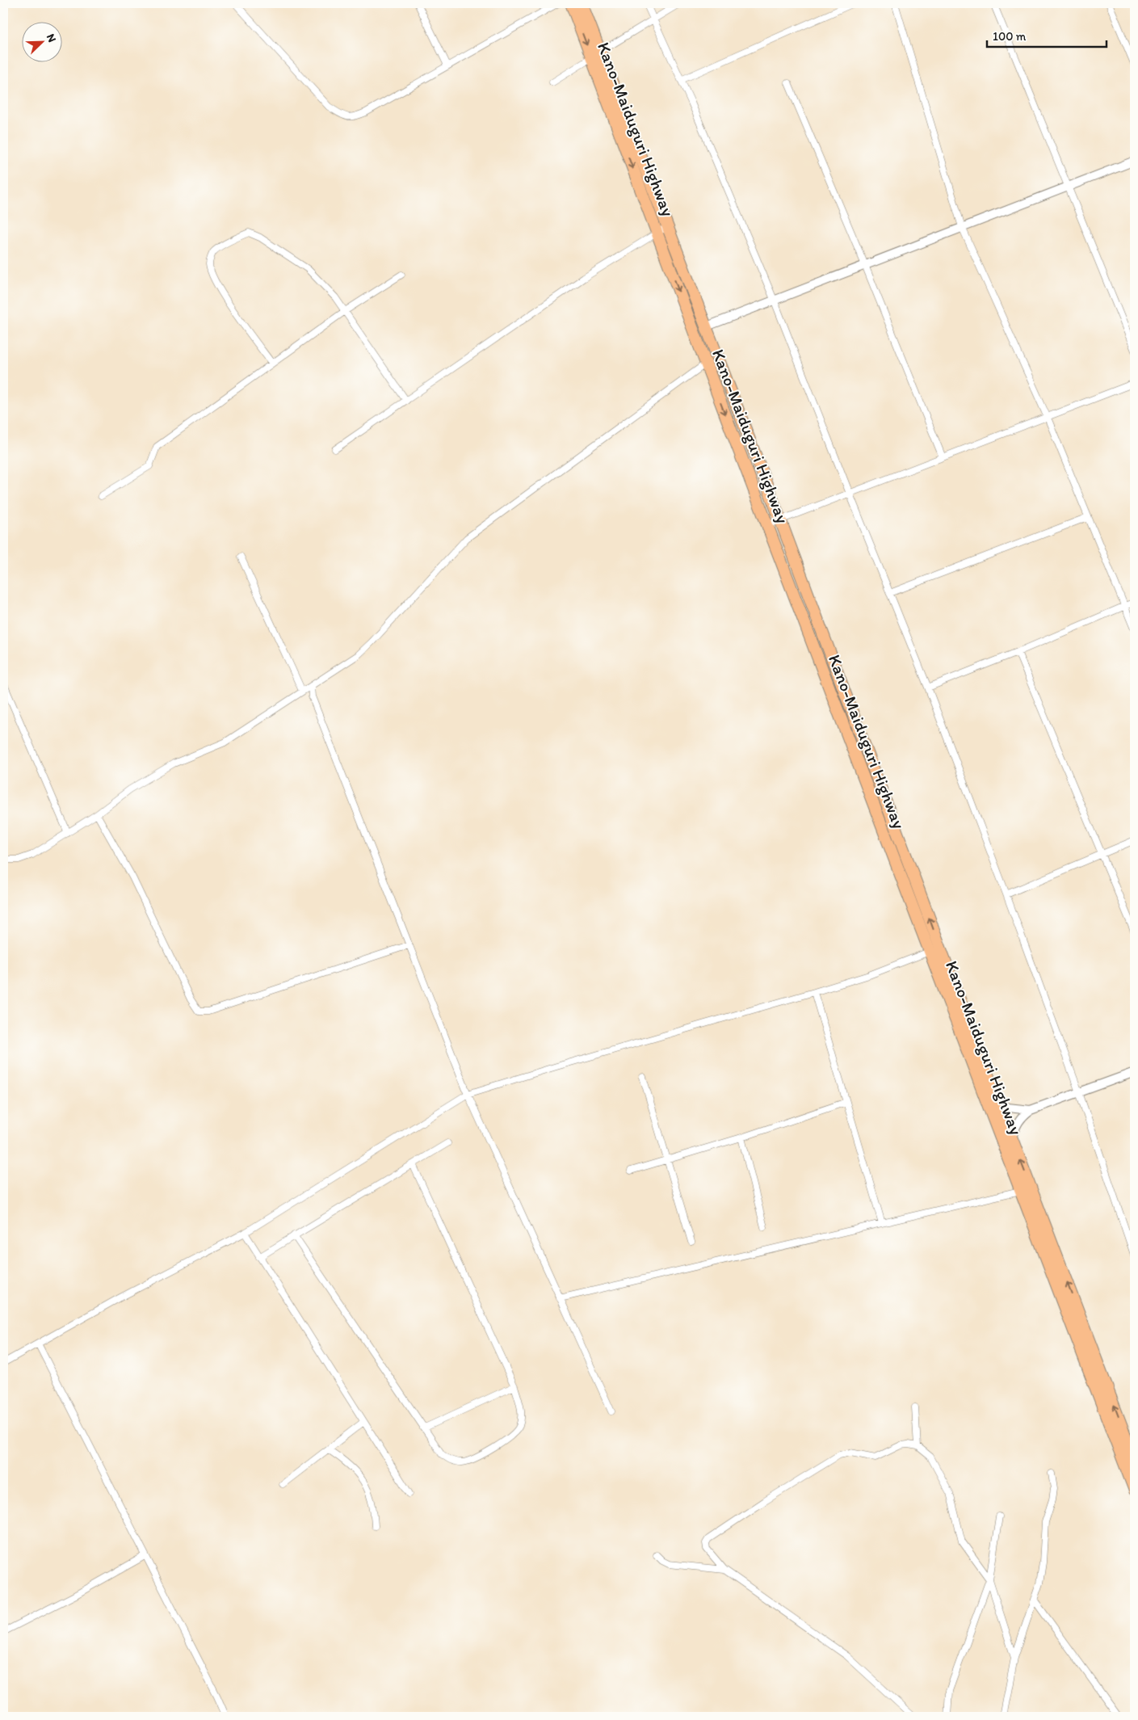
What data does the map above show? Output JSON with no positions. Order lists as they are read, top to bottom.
{
  "streets": {
    "highway": ["Kano-Maiduguri Highway"]
  },
  "scale_bar": "100 m",
  "north": "top right"
}
